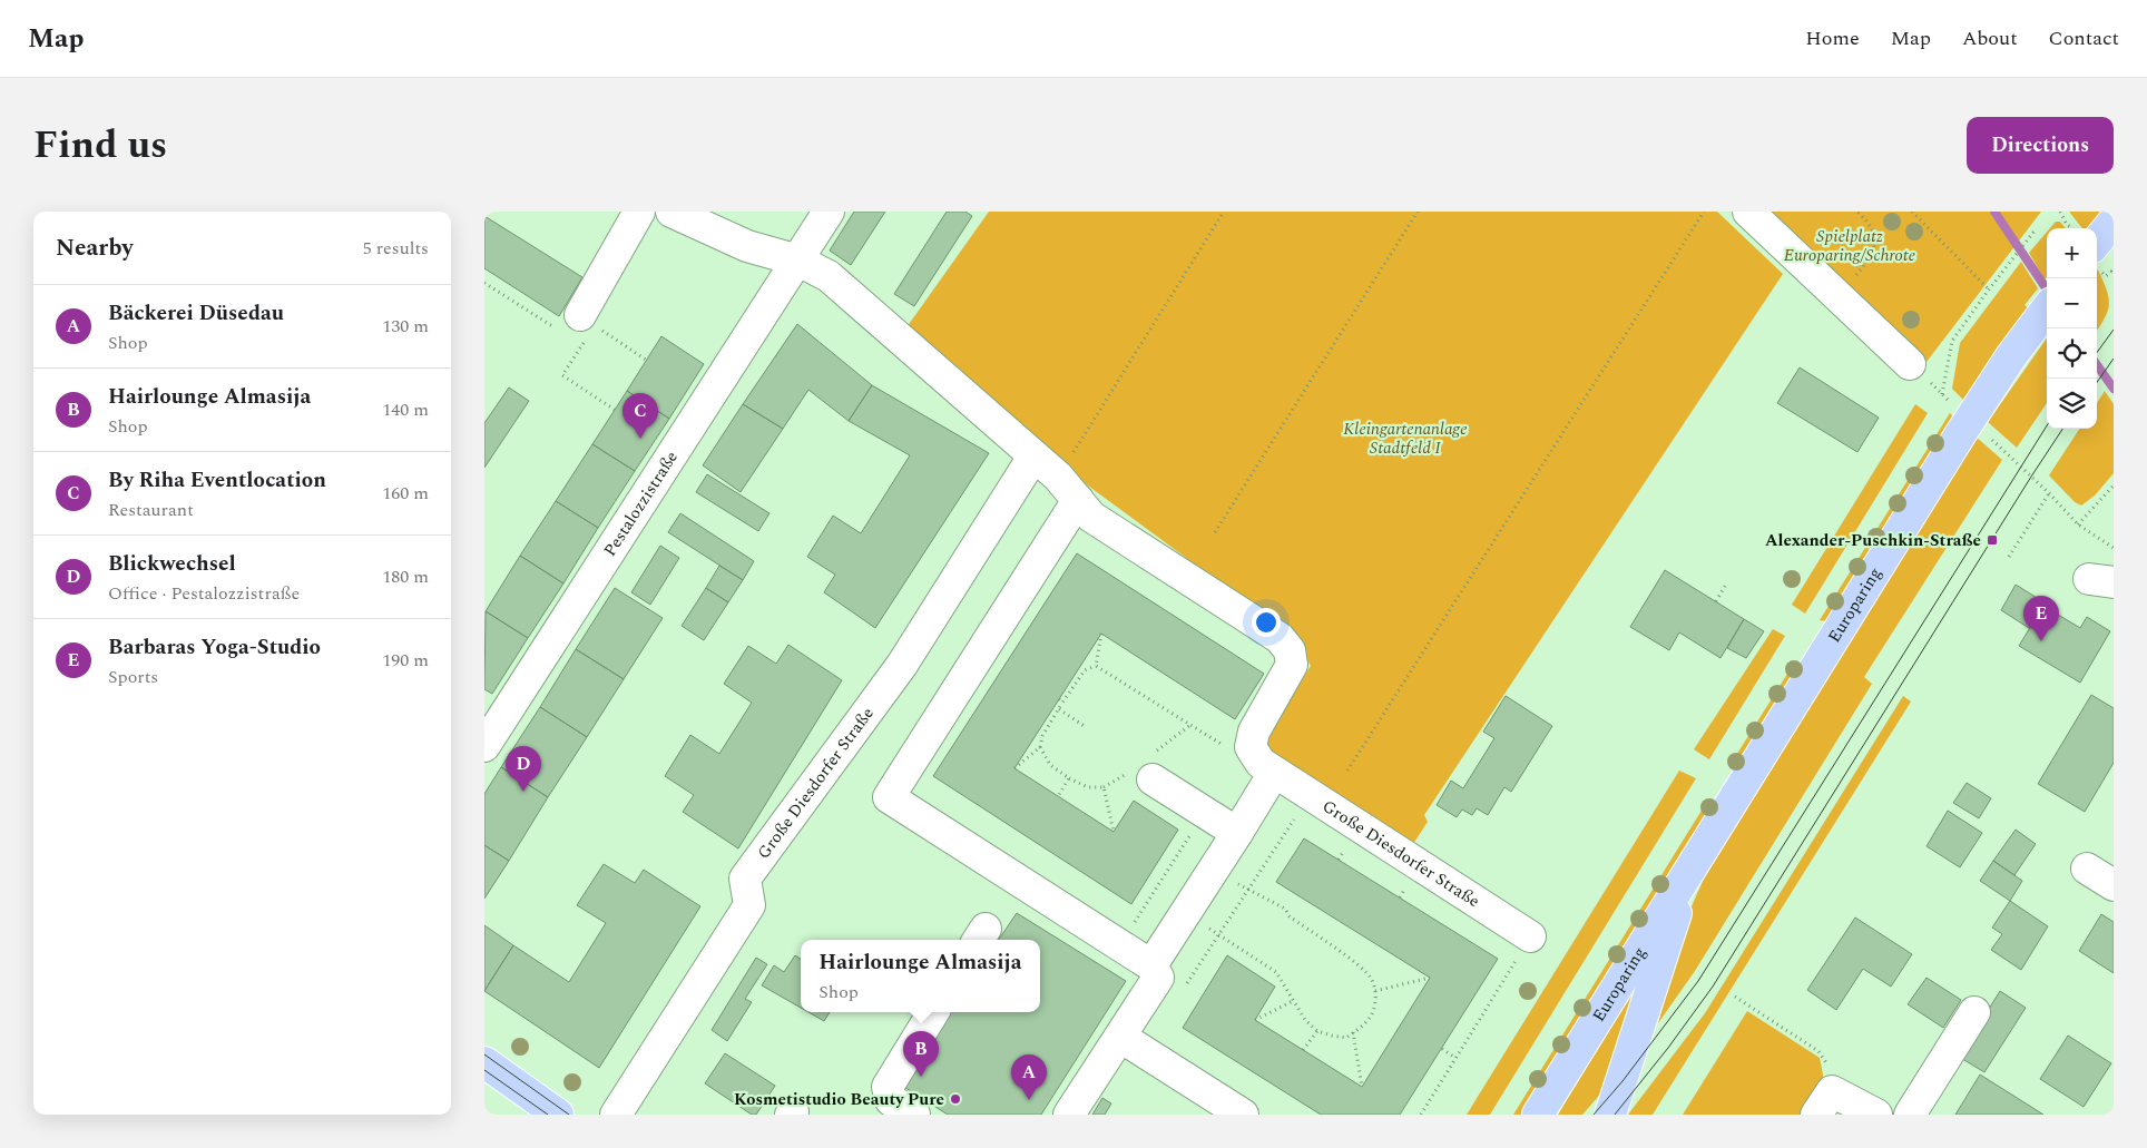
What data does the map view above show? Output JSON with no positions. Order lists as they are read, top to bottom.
{
  "streets": {
    "main road": ["Europaring"],
    "street": ["Pestalozzistraße", "Große Diesdorfer Straße"]
  },
  "parks": ["Spielplatz Europaring/Schrote", "Kleingartenanlage Stadtfeld I"],
  "places": {
    "transit": ["Alexander-Puschkin-Straße"],
    "other": ["Kosmetistudio Beauty Pure"]
  },
  "page": {
    "header": "Map",
    "nav": [
      "Home",
      "Map",
      "About",
      "Contact"
    ],
    "title": "Find us",
    "buttons": "Directions",
    "heading": ["Nearby", "5 results"],
    "map_buttons": ["+", "−"],
    "list": [
      {
        "mark": "A",
        "name": "Bäckerei Düsedau",
        "note": "Shop",
        "value": "130 m"
      },
      {
        "mark": "B",
        "name": "Hairlounge Almasija",
        "note": "Shop",
        "value": "140 m"
      },
      {
        "mark": "C",
        "name": "By Riha Eventlocation",
        "note": "Restaurant",
        "value": "160 m"
      },
      {
        "mark": "D",
        "name": "Blickwechsel",
        "note": "Office · Pestalozzistraße",
        "value": "180 m"
      },
      {
        "mark": "E",
        "name": "Barbaras Yoga-Studio",
        "note": "Sports",
        "value": "190 m"
      }
    ],
    "pins": [
      "C",
      "E",
      "D",
      "B",
      "A"
    ],
    "popup": ["Hairlounge Almasija", "Shop"]
  }
}
